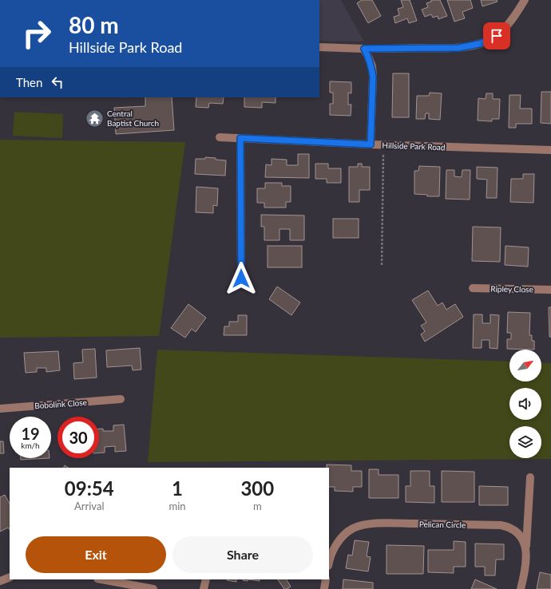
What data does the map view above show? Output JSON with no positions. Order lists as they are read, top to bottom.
{
  "streets": {
    "street": [
      "Hillside Park Road",
      "Ripley Close",
      "Bobolink Close",
      "Pelican Circle"
    ]
  },
  "places": {
    "temple": ["Central Baptist Church"]
  },
  "north": "top right",
  "page": {
    "turn": ["80 m", "Hillside Park Road"],
    "then": "Then",
    "speed": "19 km/h",
    "limit": "30",
    "eta": [
      "09:54",
      "Arrival",
      "1",
      "min",
      "300",
      "m"
    ],
    "buttons": ["Exit", "Share"]
  }
}
